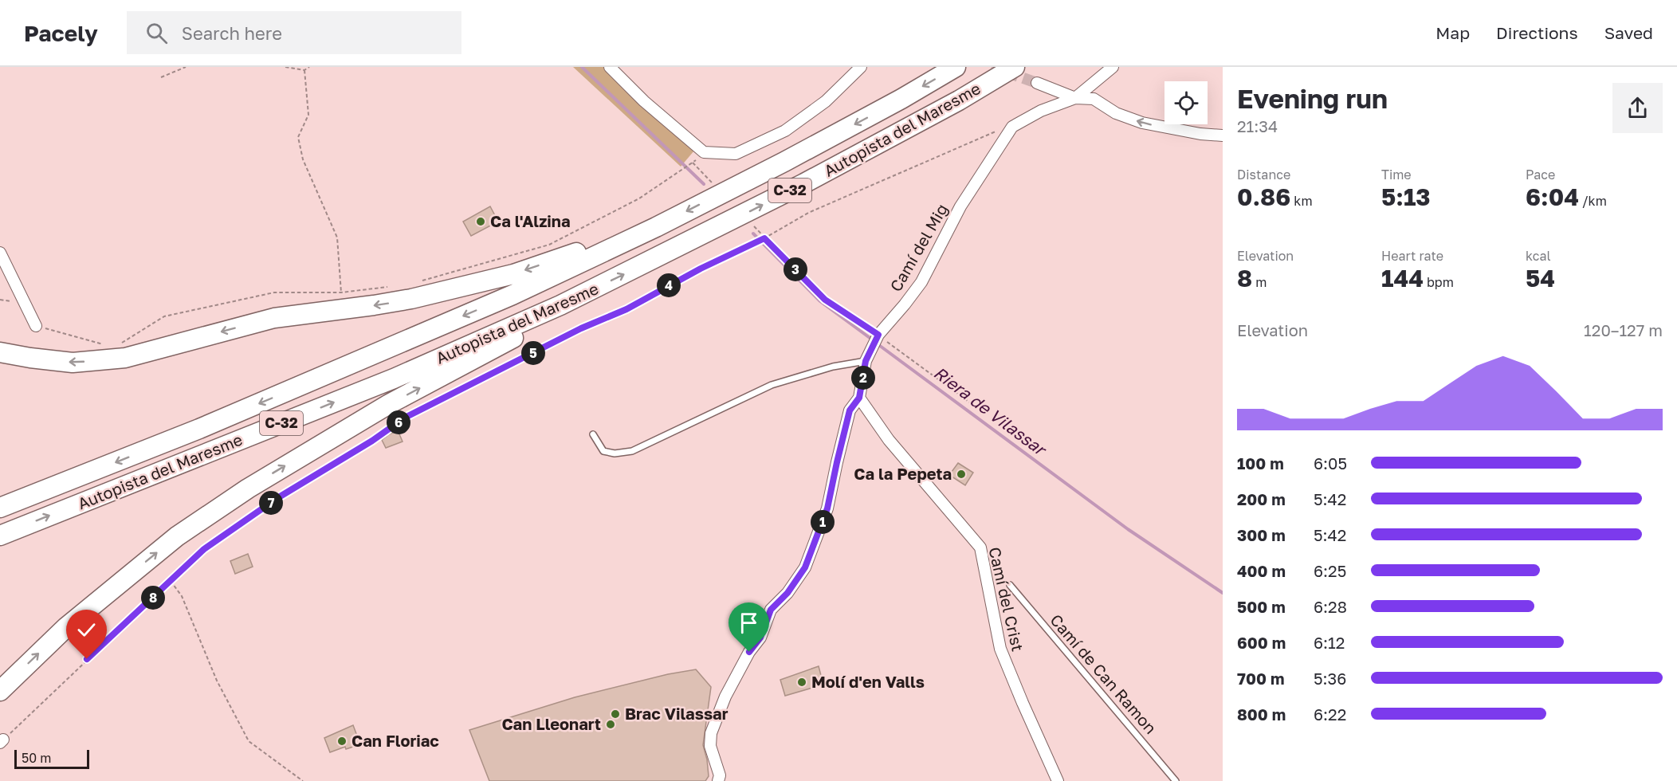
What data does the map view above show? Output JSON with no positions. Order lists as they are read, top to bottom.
{
  "streets": {
    "highway": ["Autopista del Maresme", "C-32"],
    "street": ["Camí del Mig", "Camí del Crist"],
    "lane": ["Camí de Can Ramon"]
  },
  "crossings": [
    ["Autopista del Maresme", "C-32"],
    ["Camí del Mig", "Camí del Crist"]
  ],
  "water": ["Riera de Vilassar"],
  "places": [
    "Ca l'Alzina",
    "Ca la Pepeta",
    "Molí d'en Valls",
    "Brac Vilassar",
    "Can Lleonart",
    "Can Floriac"
  ],
  "scale_bar": "50 m",
  "page": {
    "header": "Pacely",
    "search": "Search here",
    "nav": ["Map", "Directions", "Saved"],
    "heading": ["Evening run", "21:34"],
    "stats": [
      ["Distance", "0.86 km"],
      ["Time", "5:13"],
      ["Pace", "6:04 /km"],
      ["Elevation", "8 m"],
      ["Heart rate", "144 bpm"],
      ["kcal", "54"]
    ],
    "pins": [
      "3",
      "4",
      "5",
      "2",
      "6",
      "7",
      "1",
      "8"
    ],
    "chart": ["Elevation", "120–127 m"],
    "list": [
      {
        "name": "100 m",
        "note": "6:05"
      },
      {
        "name": "200 m",
        "note": "5:42"
      },
      {
        "name": "300 m",
        "note": "5:42"
      },
      {
        "name": "400 m",
        "note": "6:25"
      },
      {
        "name": "500 m",
        "note": "6:28"
      },
      {
        "name": "600 m",
        "note": "6:12"
      },
      {
        "name": "700 m",
        "note": "5:36"
      },
      {
        "name": "800 m",
        "note": "6:22"
      }
    ],
    "scale": "50 m"
  }
}
